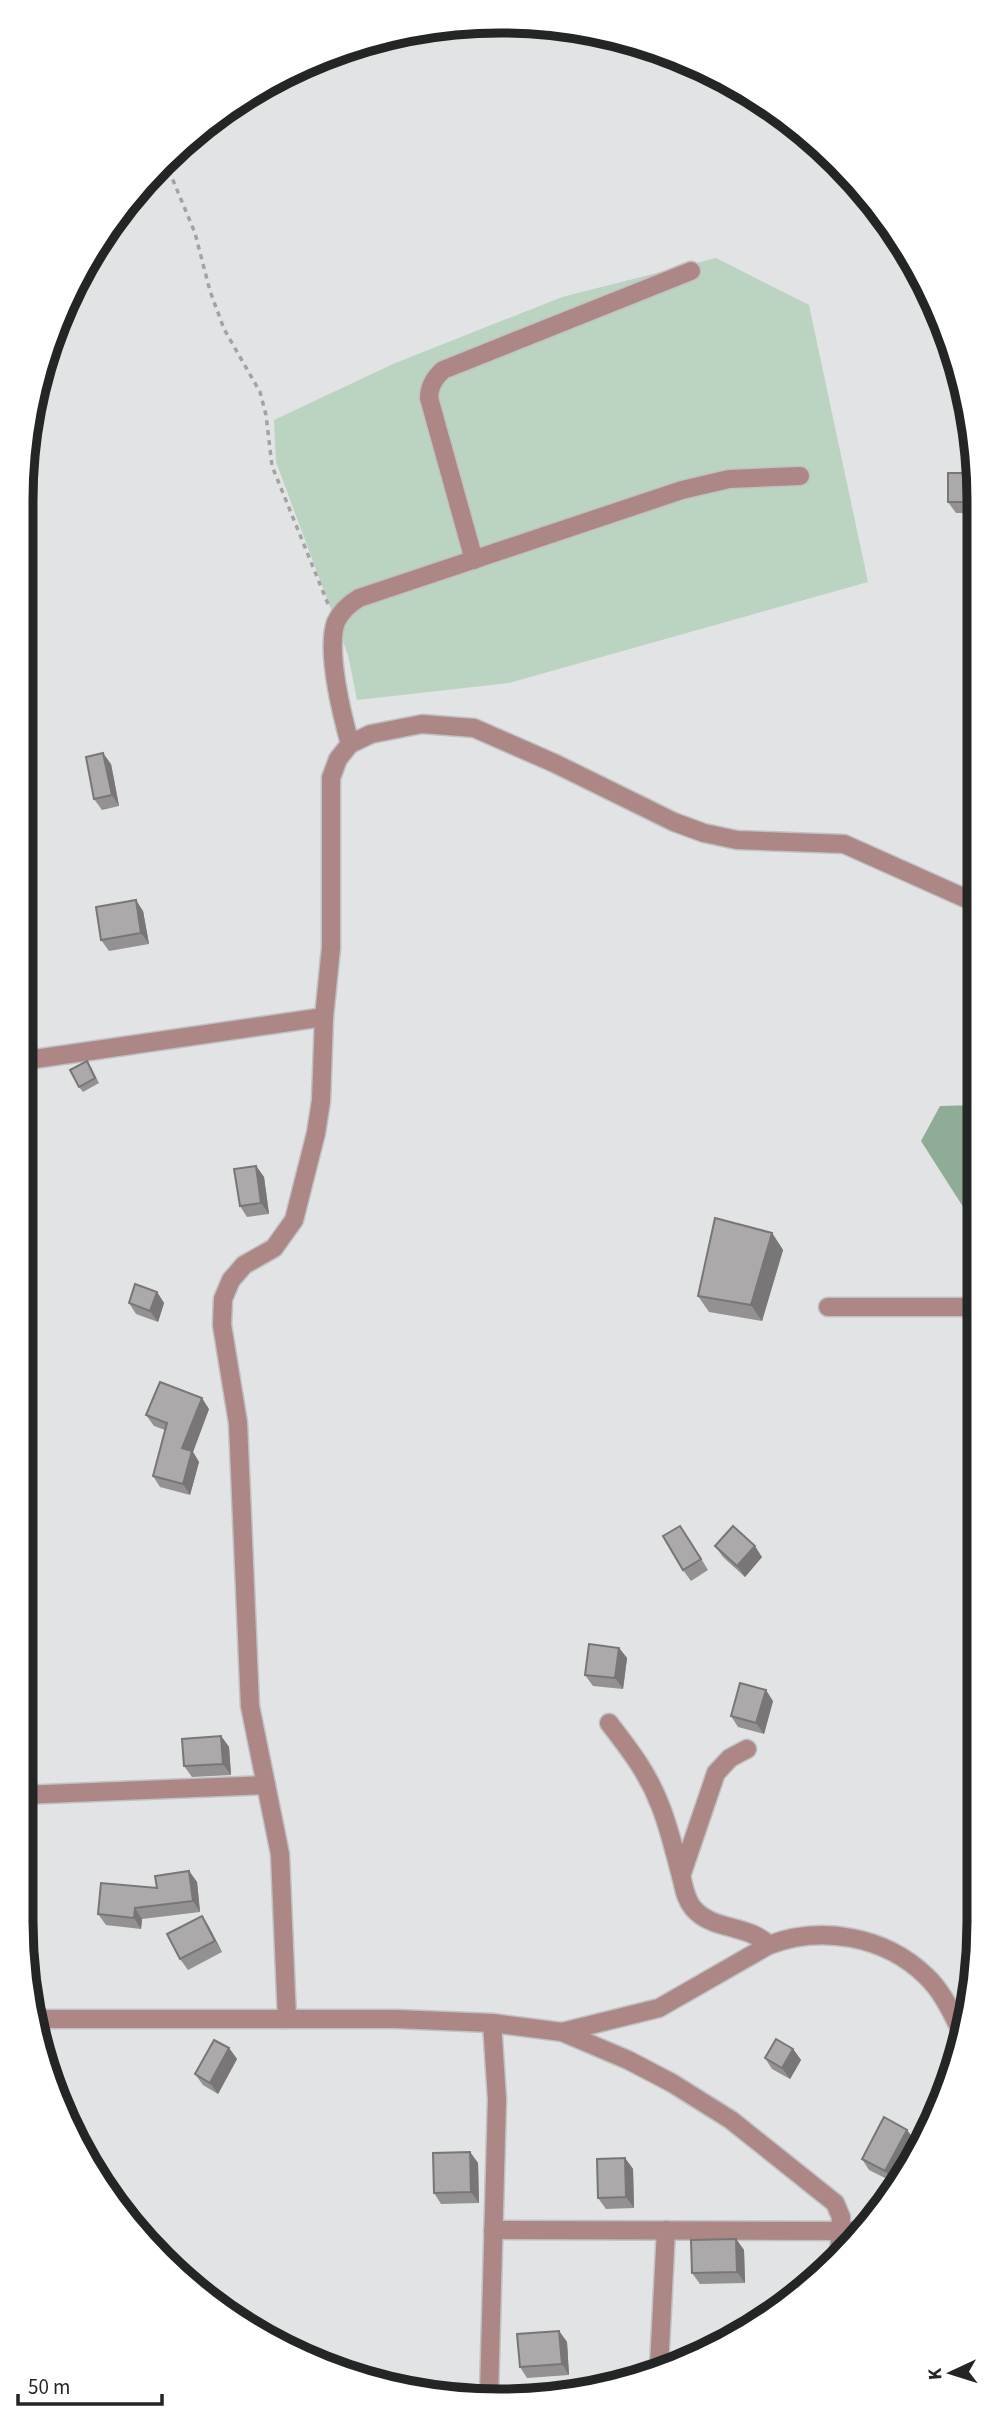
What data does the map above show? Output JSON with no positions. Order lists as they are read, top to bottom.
{
  "scale_bar": "50 m",
  "north": "left"
}
